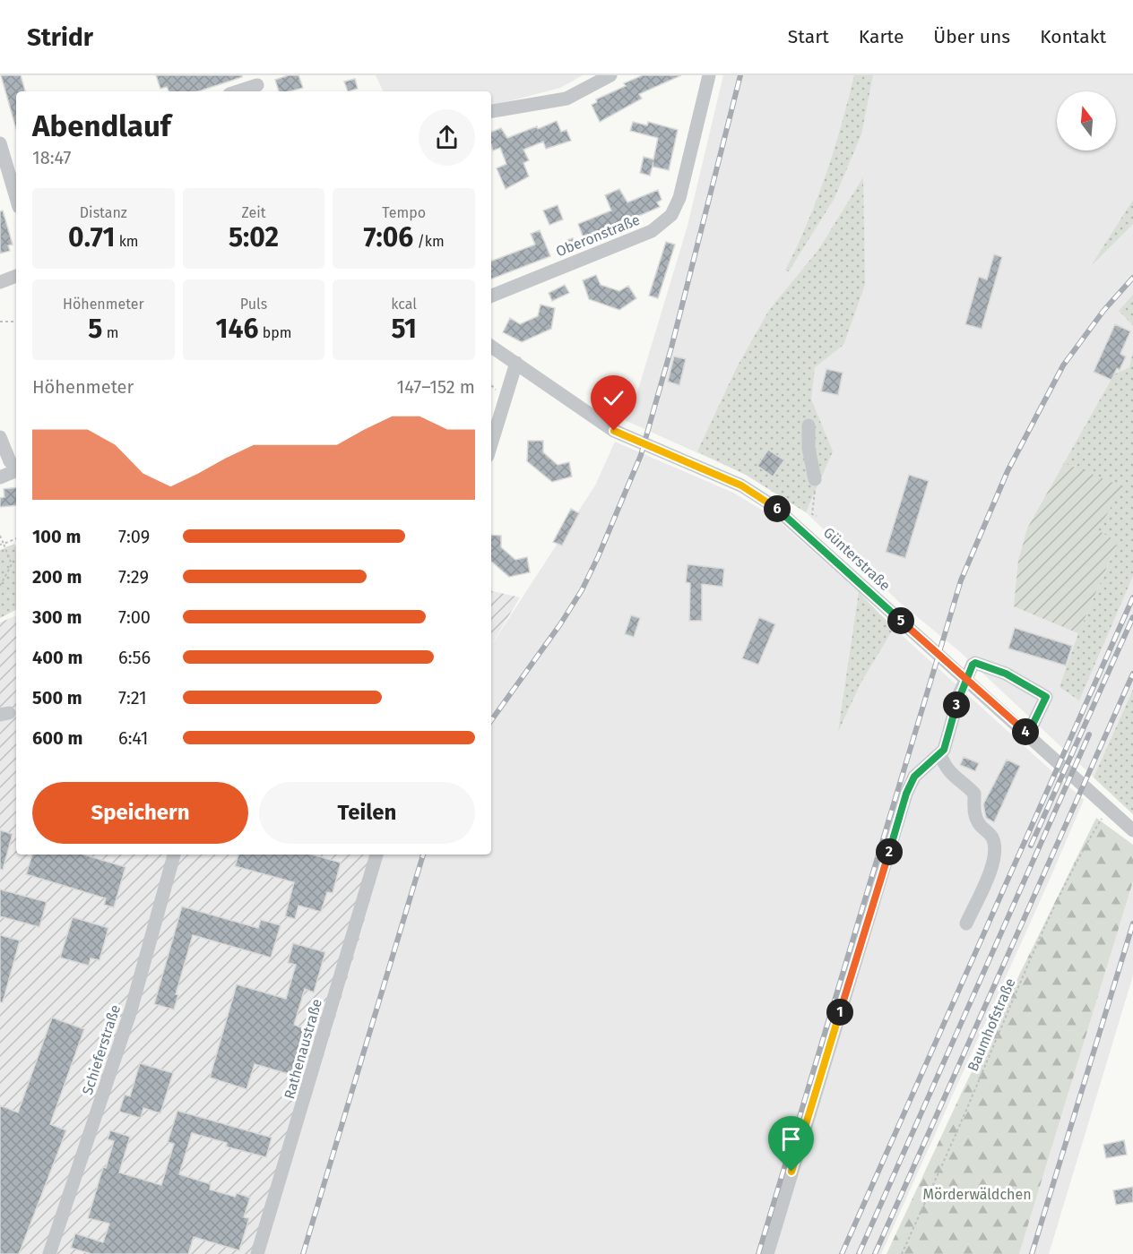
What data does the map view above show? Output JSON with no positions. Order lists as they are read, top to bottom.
{
  "streets": {
    "street": [
      "Oberonstraße",
      "Günterstraße",
      "Rathenaustraße",
      "Schieferstraße"
    ],
    "path": ["Baumhofstraße"]
  },
  "crossings": [
    ["Günterstraße", "Baumhofstraße"]
  ],
  "parks": ["Mörderwäldchen"],
  "north": "top",
  "page": {
    "header": "Stridr",
    "nav": [
      "Start",
      "Karte",
      "Über uns",
      "Kontakt"
    ],
    "heading": ["Abendlauf", "18:47"],
    "stats": [
      ["Distanz", "0.71 km"],
      ["Zeit", "5:02"],
      ["Tempo", "7:06 /km"],
      ["Höhenmeter", "5 m"],
      ["Puls", "146 bpm"],
      ["kcal", "51"]
    ],
    "chart": ["Höhenmeter", "147–152 m"],
    "pins": [
      "6",
      "5",
      "3",
      "4",
      "2",
      "1"
    ],
    "list": [
      {
        "name": "100 m",
        "note": "7:09"
      },
      {
        "name": "200 m",
        "note": "7:29"
      },
      {
        "name": "300 m",
        "note": "7:00"
      },
      {
        "name": "400 m",
        "note": "6:56"
      },
      {
        "name": "500 m",
        "note": "7:21"
      },
      {
        "name": "600 m",
        "note": "6:41"
      }
    ],
    "buttons": ["Speichern", "Teilen"]
  }
}
